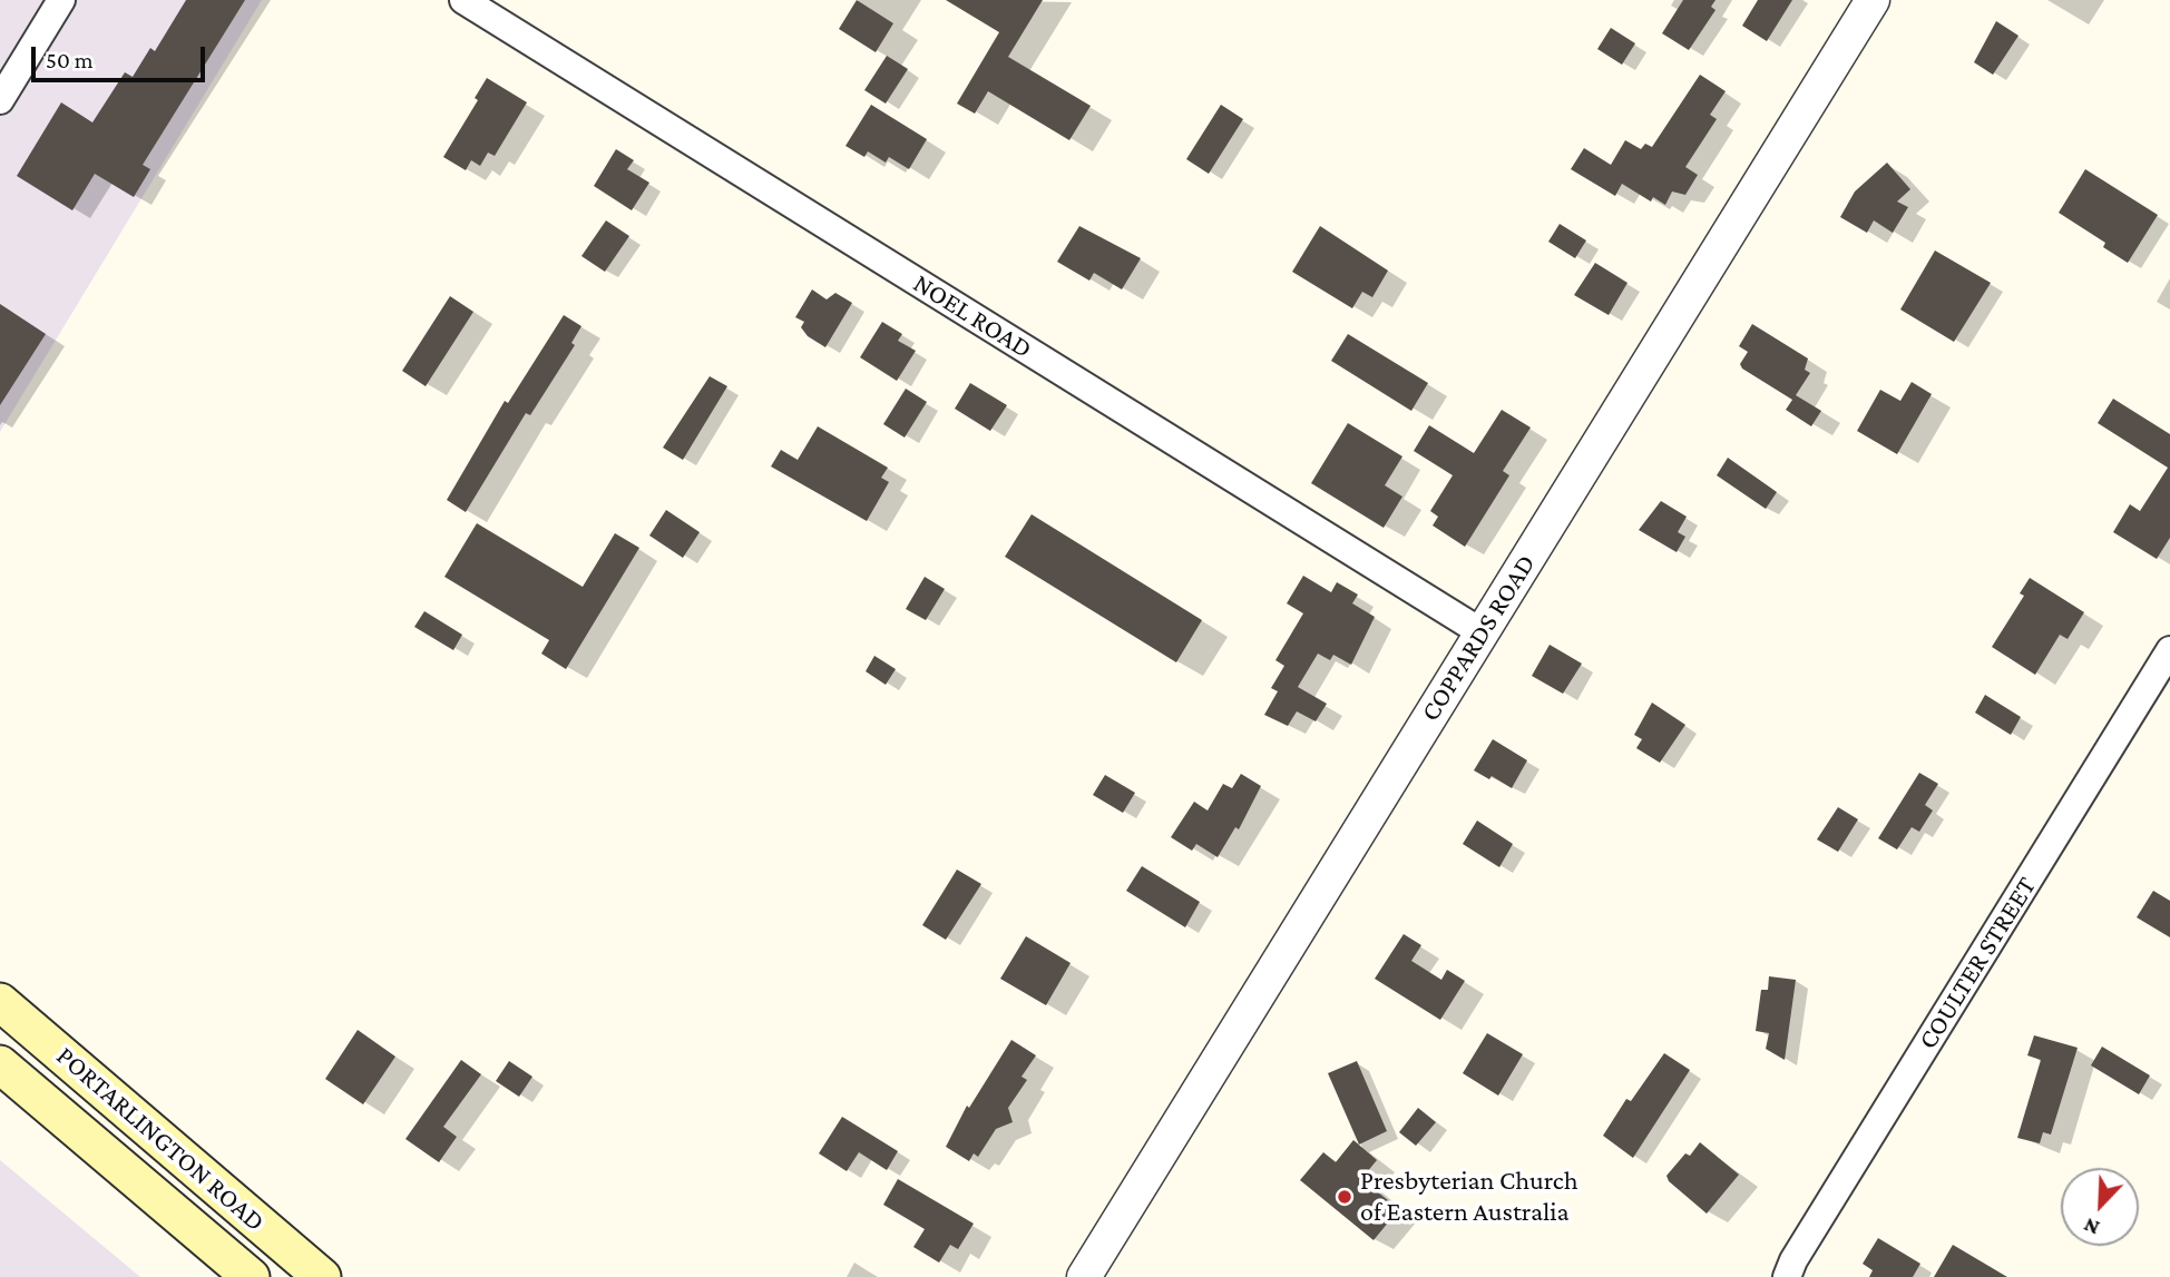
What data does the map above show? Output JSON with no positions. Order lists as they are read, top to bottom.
{
  "streets": {
    "main road": ["PORTARLINGTON ROAD"],
    "street": ["NOEL ROAD", "COPPARDS ROAD", "COULTER STREET"]
  },
  "crossings": [
    ["NOEL ROAD", "COPPARDS ROAD"]
  ],
  "places": ["Presbyterian Church of Eastern Australia"],
  "scale_bar": "50 m",
  "north": "bottom left"
}
